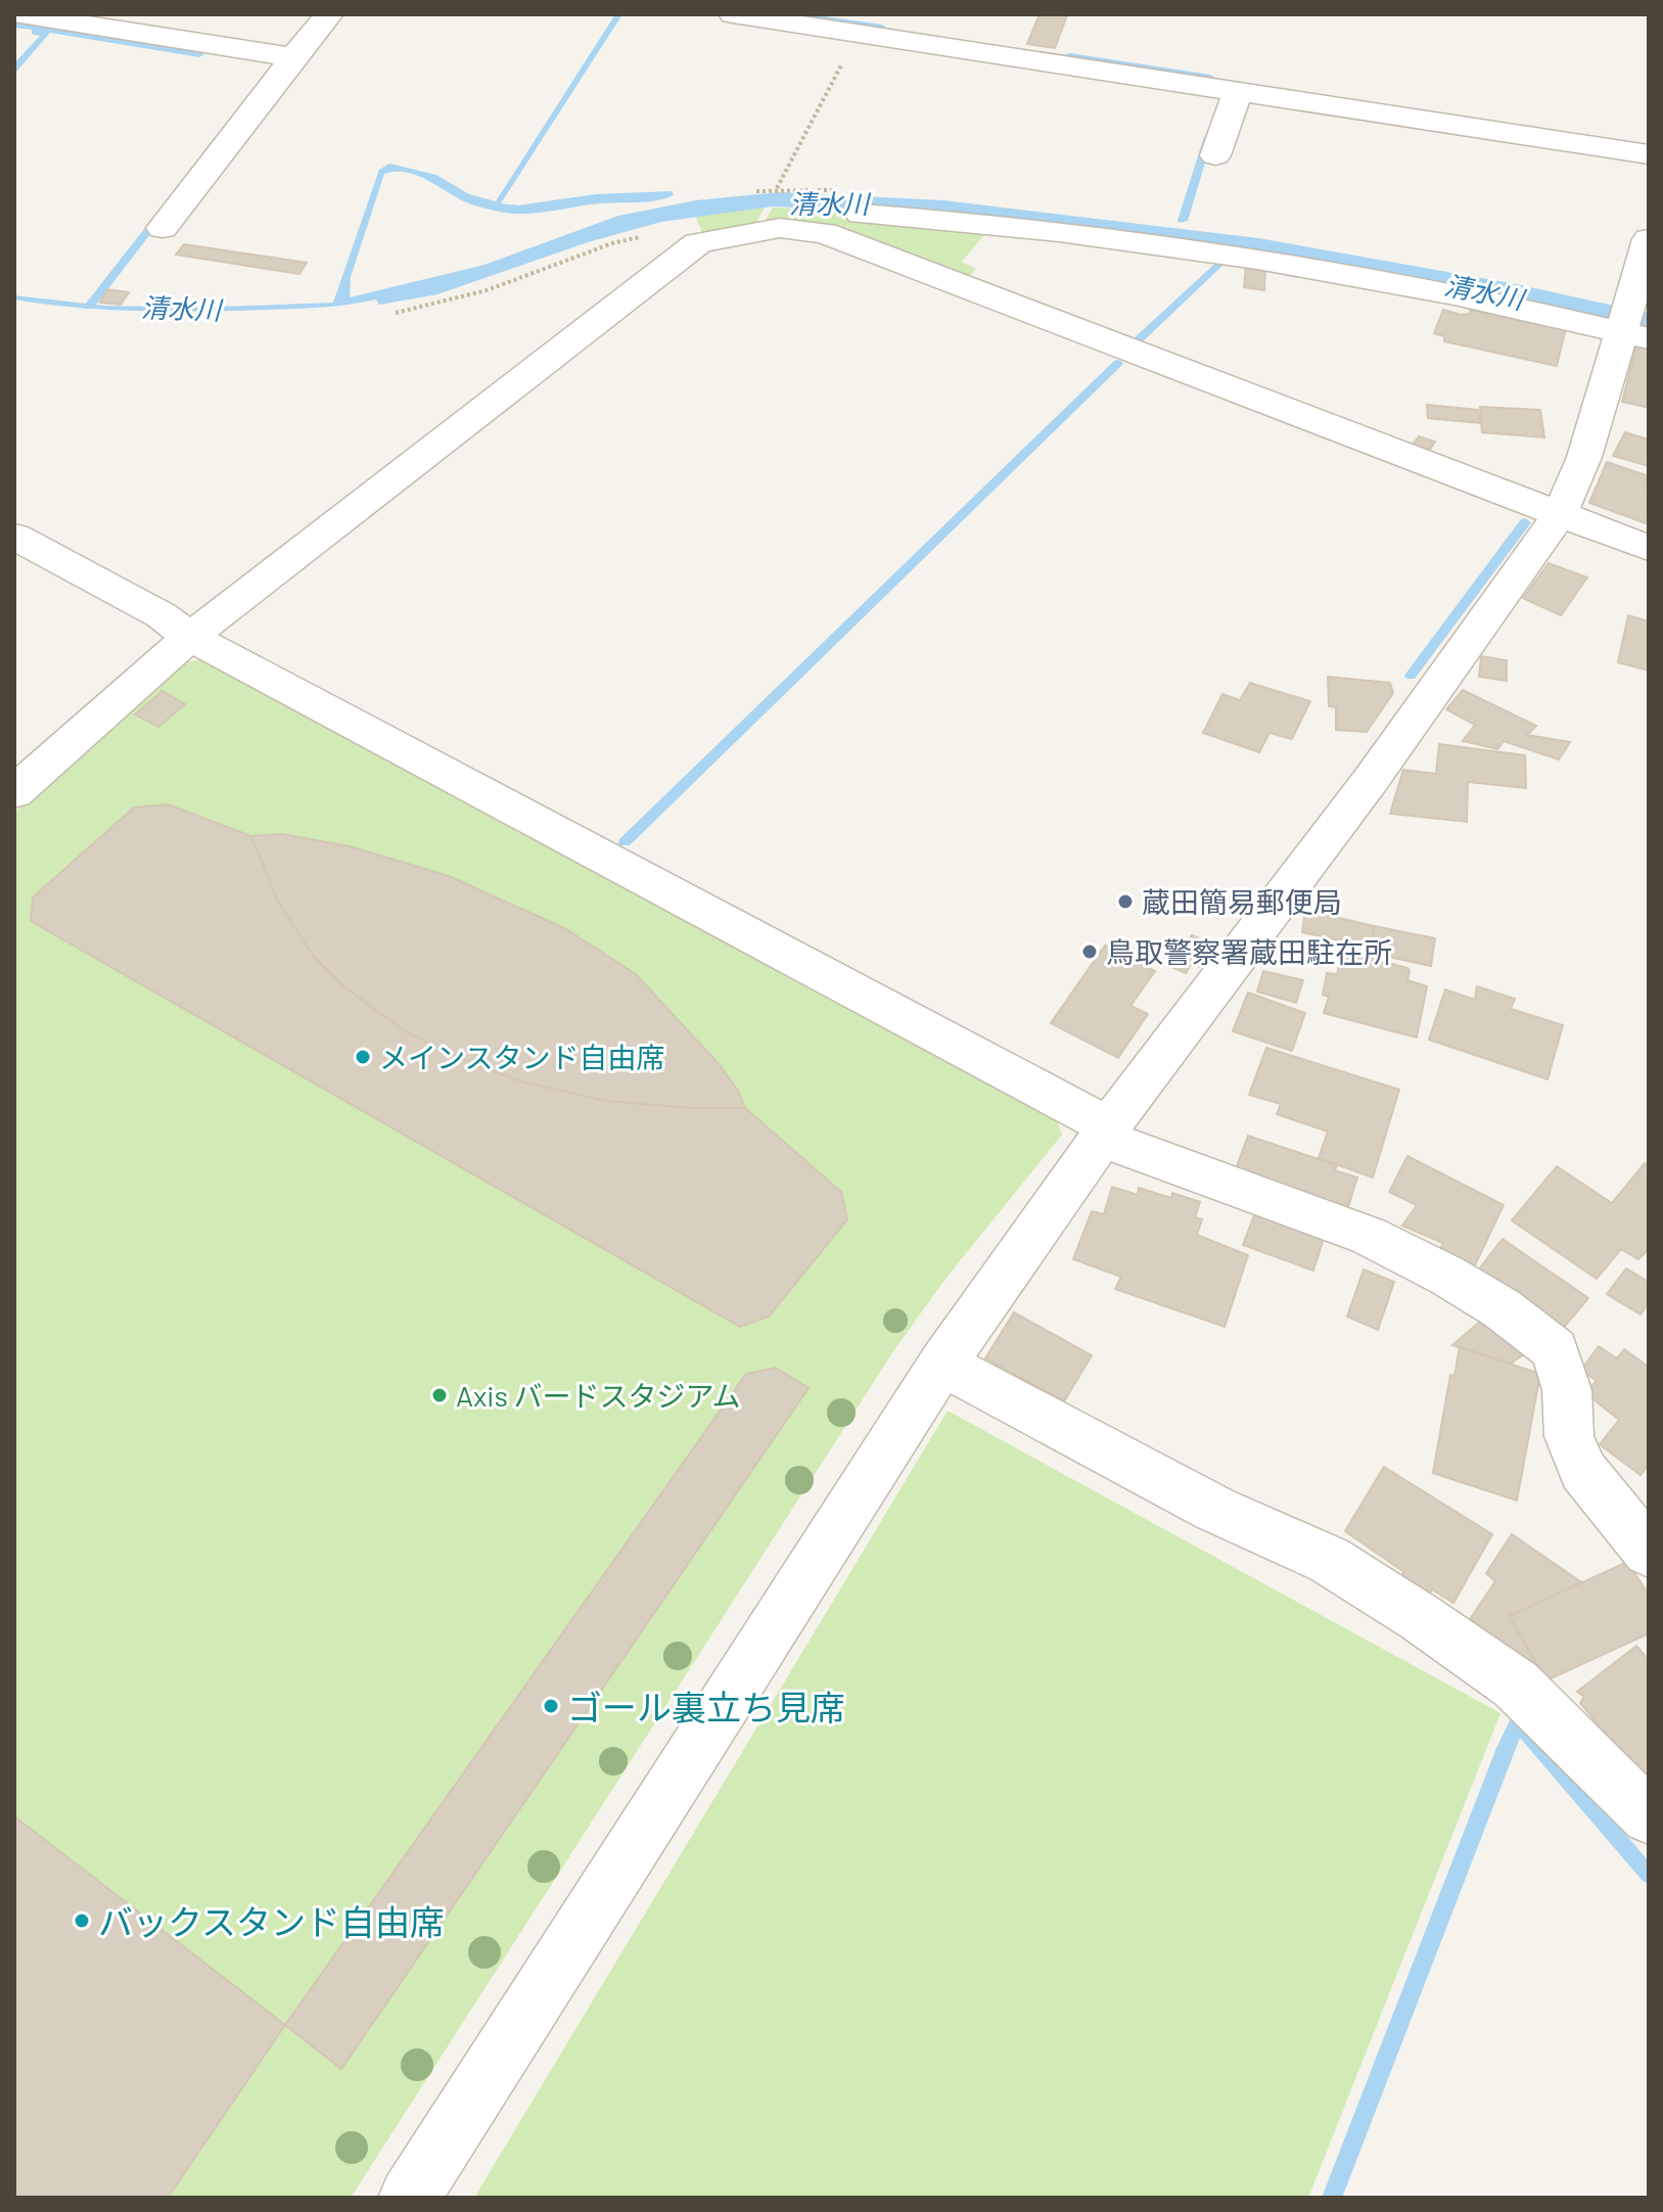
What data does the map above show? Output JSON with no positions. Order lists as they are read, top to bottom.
{
  "water": ["清水川"],
  "places": [
    "蔵田簡易郵便局",
    "鳥取警察署蔵田駐在所",
    "メインスタンド自由席",
    "Axis バードスタジアム",
    "ゴール裏立ち見席",
    "バックスタンド自由席"
  ]
}
